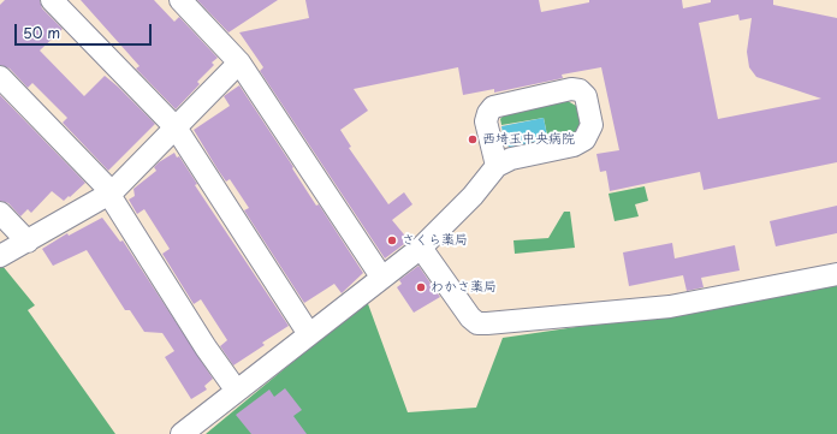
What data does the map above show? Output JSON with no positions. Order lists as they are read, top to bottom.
{
  "places": ["西埼玉中央病院", "さくら薬局", "わかさ薬局"],
  "scale_bar": "50 m"
}
